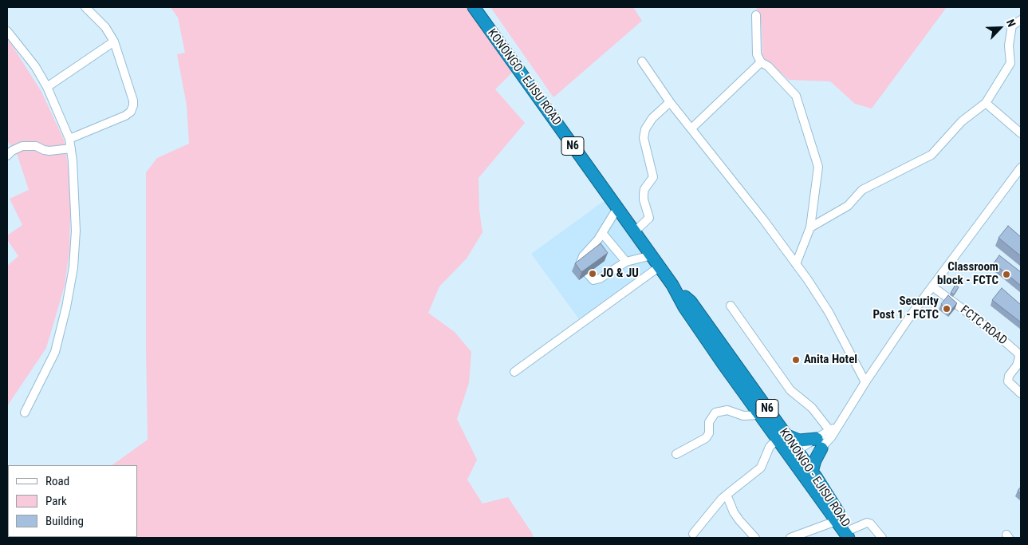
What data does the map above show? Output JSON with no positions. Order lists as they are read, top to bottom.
{
  "streets": {
    "highway": ["KONONGO - EJISU ROAD", "N6"],
    "street": ["FCTC ROAD"]
  },
  "places": [
    "JO & JU",
    "Classroom block - FCTC",
    "Security Post 1 - FCTC",
    "Anita Hotel"
  ],
  "legend": ["Road", "Park", "Building"],
  "north": "top right"
}
